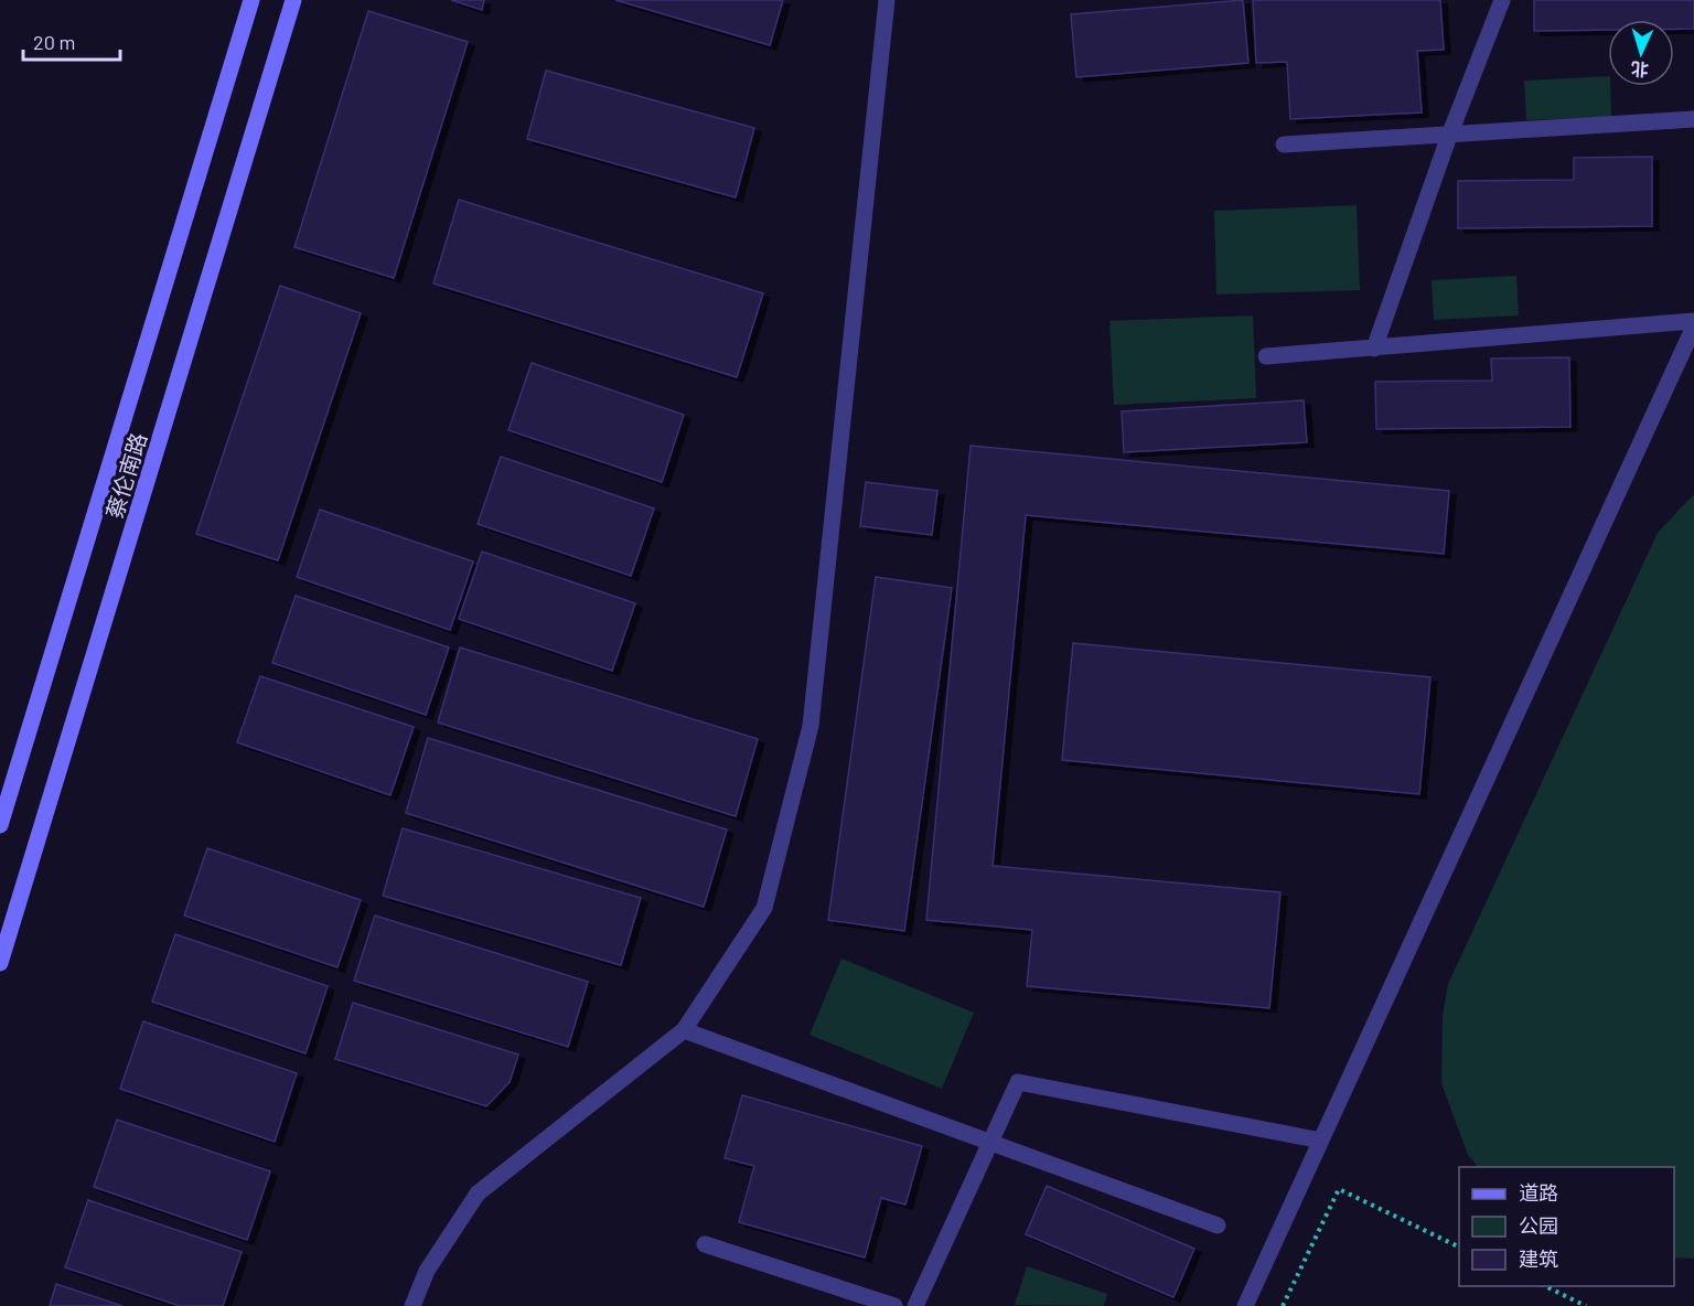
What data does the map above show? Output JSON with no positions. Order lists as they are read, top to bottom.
{
  "streets": {
    "main road": ["蔡伦南路"]
  },
  "legend": ["道路", "公园", "建筑"],
  "scale_bar": "20 m",
  "north": "bottom"
}
